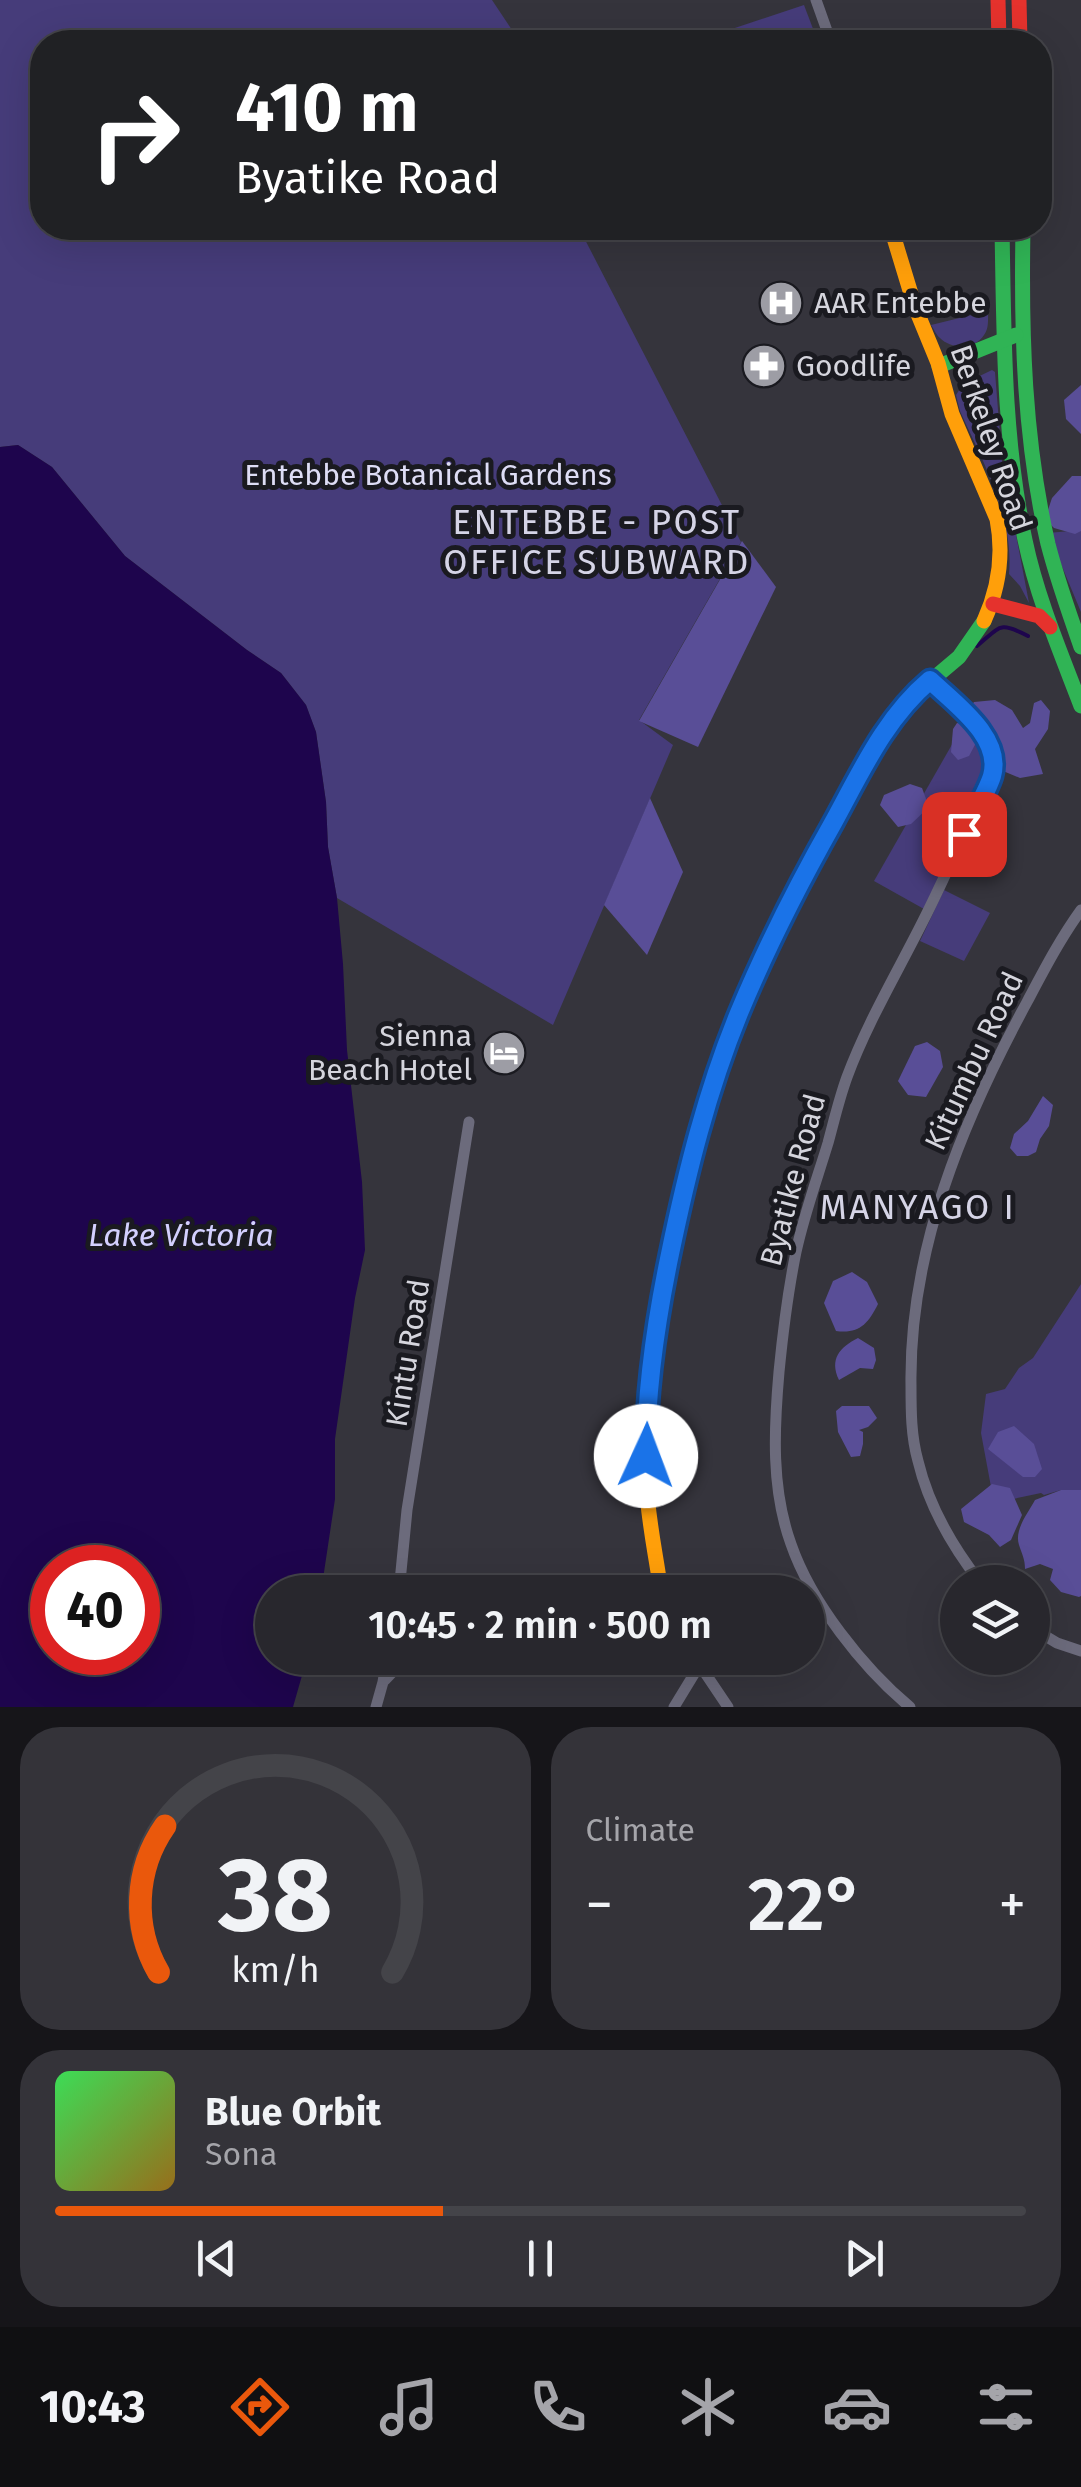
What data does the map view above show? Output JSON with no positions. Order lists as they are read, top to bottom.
{
  "streets": {
    "main road": ["Berkeley Road"],
    "street": ["Kitumbu Road", "Byatike Road", "Kintu Road"]
  },
  "districts": ["ENTEBBE - POST OFFICE SUBWARD", "MANYAGO I"],
  "water": ["Lake Victoria"],
  "parks": ["Entebbe Botanical Gardens"],
  "places": {
    "hospital": ["AAR Entebbe"],
    "pharmacy": ["Goodlife"],
    "hotel": ["Sienna Beach Hotel"]
  },
  "page": {
    "turn": ["410 m", "Byatike Road"],
    "limit": "40",
    "trip": "10:45 · 2 min · 500 m",
    "tile": "Climate",
    "heat": ["−", "22°", "+"],
    "song": ["Blue Orbit", "Sona"],
    "tabs": "10:43",
    "gauge": ["38", "km/h"]
  }
}
